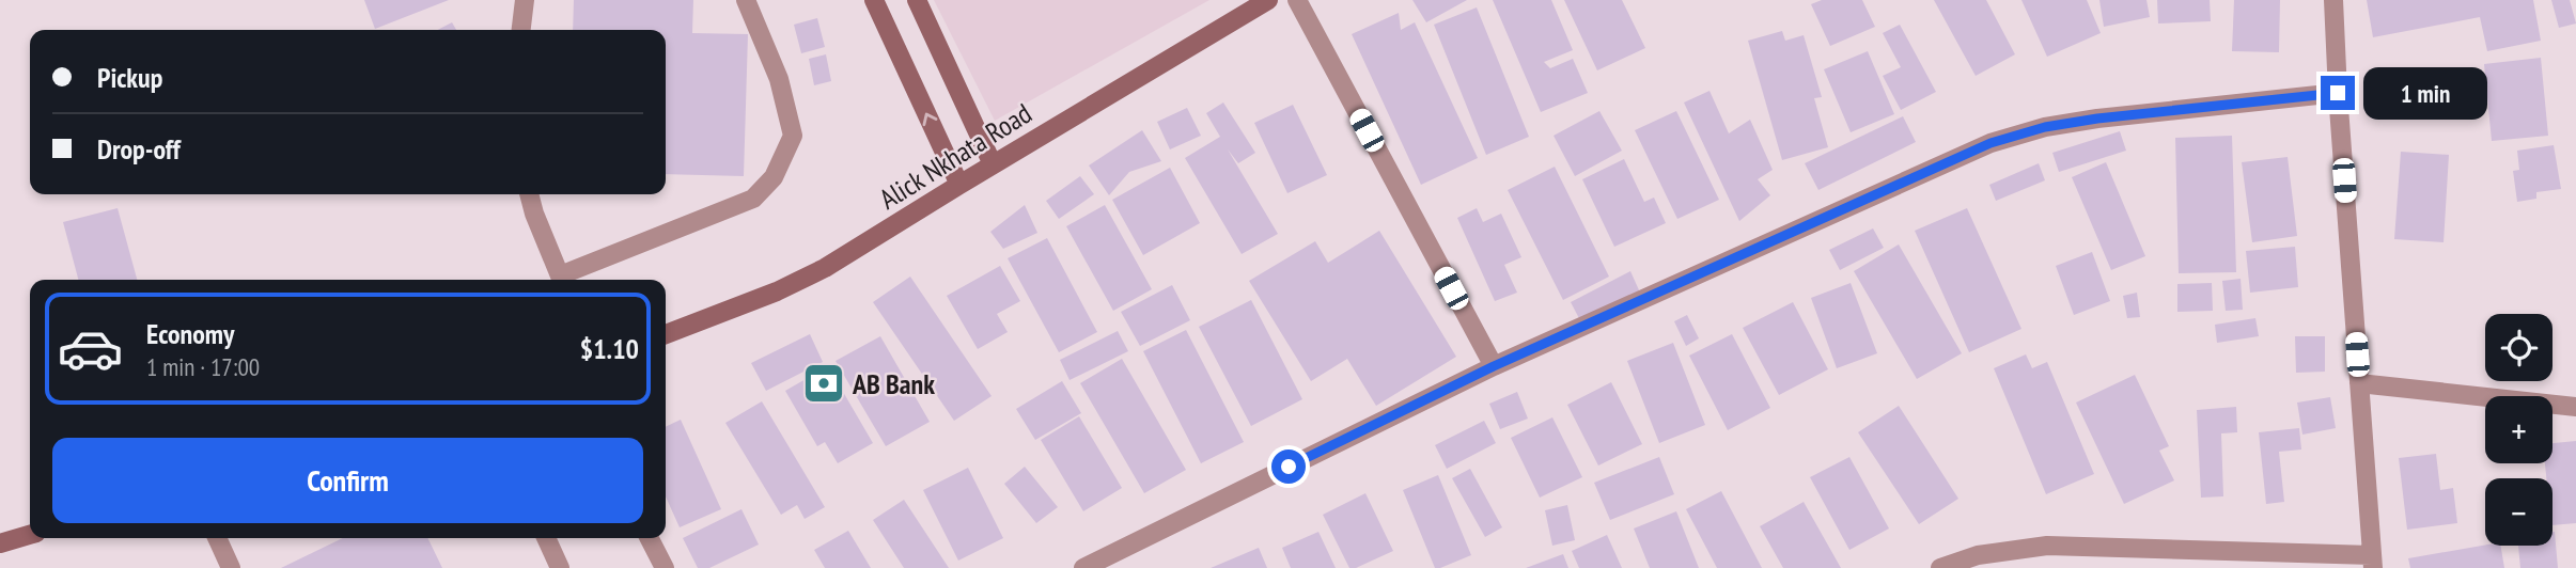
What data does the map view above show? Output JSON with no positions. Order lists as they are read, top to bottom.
{
  "streets": {
    "main road": ["Alick Nkhata Road"]
  },
  "places": {
    "bank": ["AB Bank"]
  },
  "page": {
    "banner": ["Pickup", "Drop-off"],
    "bubble": "1 min",
    "list": [
      {
        "name": "Economy",
        "note": "1 min · 17:00",
        "value": "$1.10"
      }
    ],
    "map_buttons": ["+", "−"],
    "buttons": "Confirm"
  }
}
